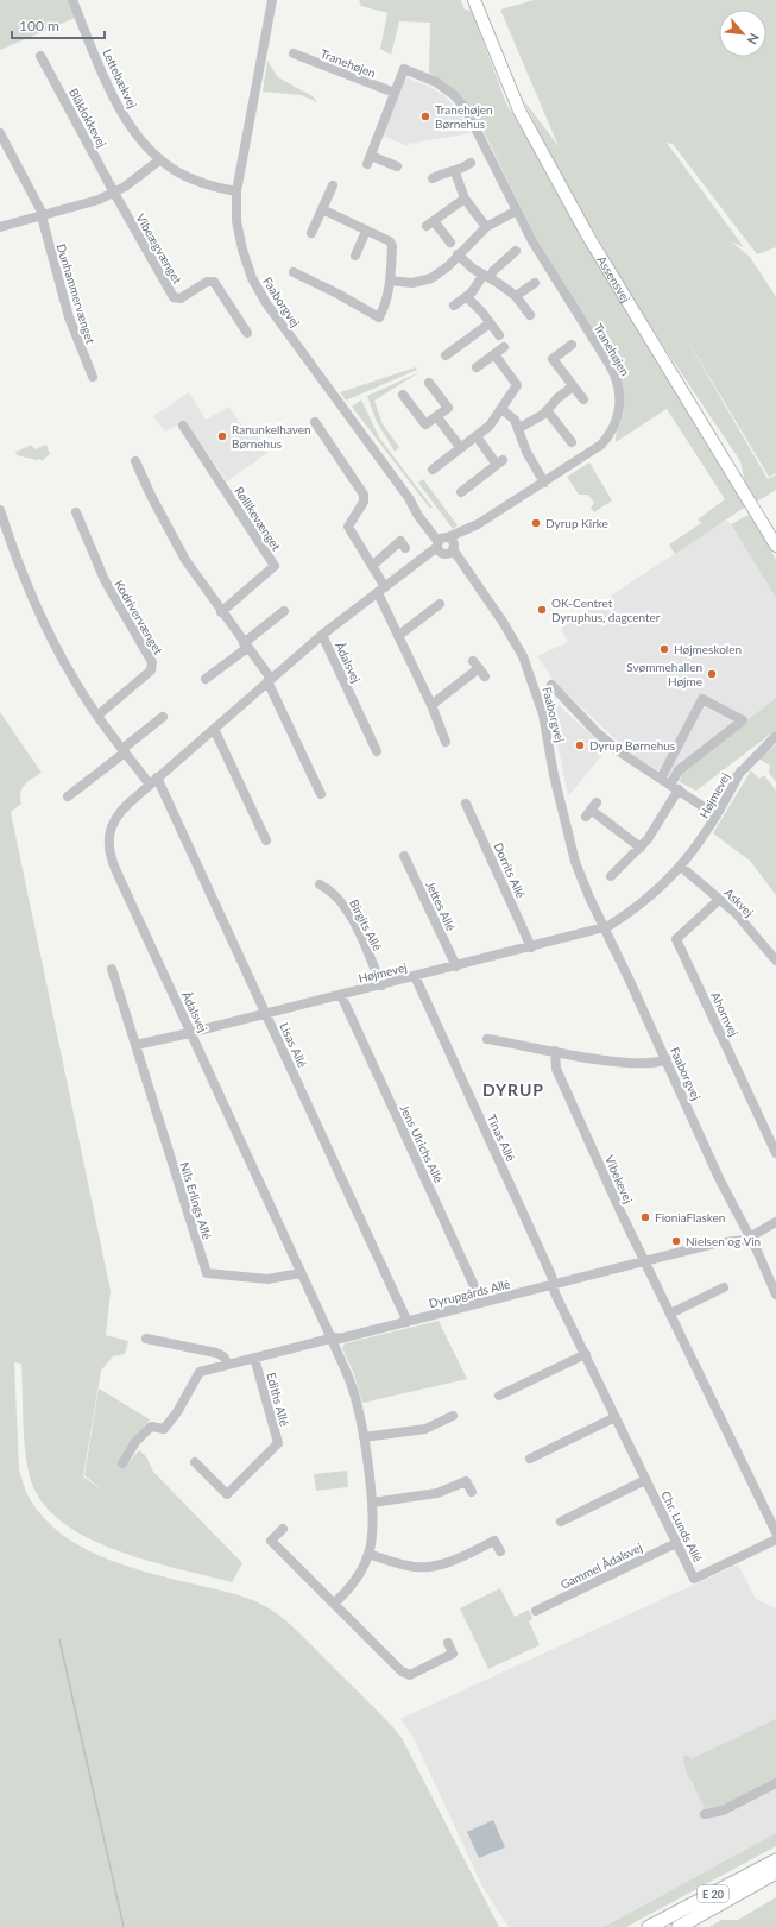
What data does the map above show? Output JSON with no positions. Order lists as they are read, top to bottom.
{
  "streets": {
    "highway": ["E 20"],
    "main road": ["Assensvej"],
    "street": [
      "Tranehøjen",
      "Lettebækvej",
      "Blåklokkevej",
      "Vibeægvænget",
      "Dunhammervænget",
      "Faaborgvej",
      "Røllikevænget",
      "Kodrivervænget",
      "Ådalsvej",
      "Højmevej",
      "Dorrits Allé",
      "Askvej",
      "Jettes Allé",
      "Birgits Allé",
      "Ahornvej",
      "Lisas Allé",
      "Tinas Allé",
      "Jens Ulrichs Allé",
      "Vibekevej",
      "Nils Erlings Allé",
      "Dyrupgårds Allé",
      "Ediths Allé",
      "Chr. Lunds Allé",
      "Gammel Ådalsvej"
    ]
  },
  "crossings": [
    ["Tranehøjen", "Faaborgvej"],
    ["Tranehøjen", "Ådalsvej"],
    ["Lettebækvej", "Faaborgvej"],
    ["Blåklokkevej", "Vibeægvænget"],
    ["Faaborgvej", "Ådalsvej"],
    ["Faaborgvej", "Højmevej"],
    ["Faaborgvej", "Dyrupgårds Allé"],
    ["Ådalsvej", "Højmevej"],
    ["Ådalsvej", "Lisas Allé"],
    ["Ådalsvej", "Nils Erlings Allé"],
    ["Ådalsvej", "Dyrupgårds Allé"],
    ["Højmevej", "Dorrits Allé"],
    ["Højmevej", "Askvej"],
    ["Højmevej", "Jettes Allé"],
    ["Højmevej", "Birgits Allé"],
    ["Højmevej", "Lisas Allé"],
    ["Højmevej", "Tinas Allé"],
    ["Højmevej", "Jens Ulrichs Allé"],
    ["Askvej", "Ahornvej"],
    ["Lisas Allé", "Dyrupgårds Allé"],
    ["Tinas Allé", "Dyrupgårds Allé"],
    ["Tinas Allé", "Chr. Lunds Allé"],
    ["Jens Ulrichs Allé", "Dyrupgårds Allé"],
    ["Vibekevej", "Dyrupgårds Allé"],
    ["Dyrupgårds Allé", "Ediths Allé"],
    ["Dyrupgårds Allé", "Chr. Lunds Allé"],
    ["Chr. Lunds Allé", "Gammel Ådalsvej"]
  ],
  "districts": ["DYRUP"],
  "places": [
    "Tranehøjen Børnehus",
    "Ranunkelhaven Børnehus",
    "Dyrup Kirke",
    "OK-Centret Dyruphus, dagcenter",
    "Højmeskolen",
    "Svømmehallen Højme",
    "Dyrup Børnehus",
    "FioniaFlasken",
    "Nielsen og Vin"
  ],
  "scale_bar": "100 m",
  "north": "bottom right"
}
